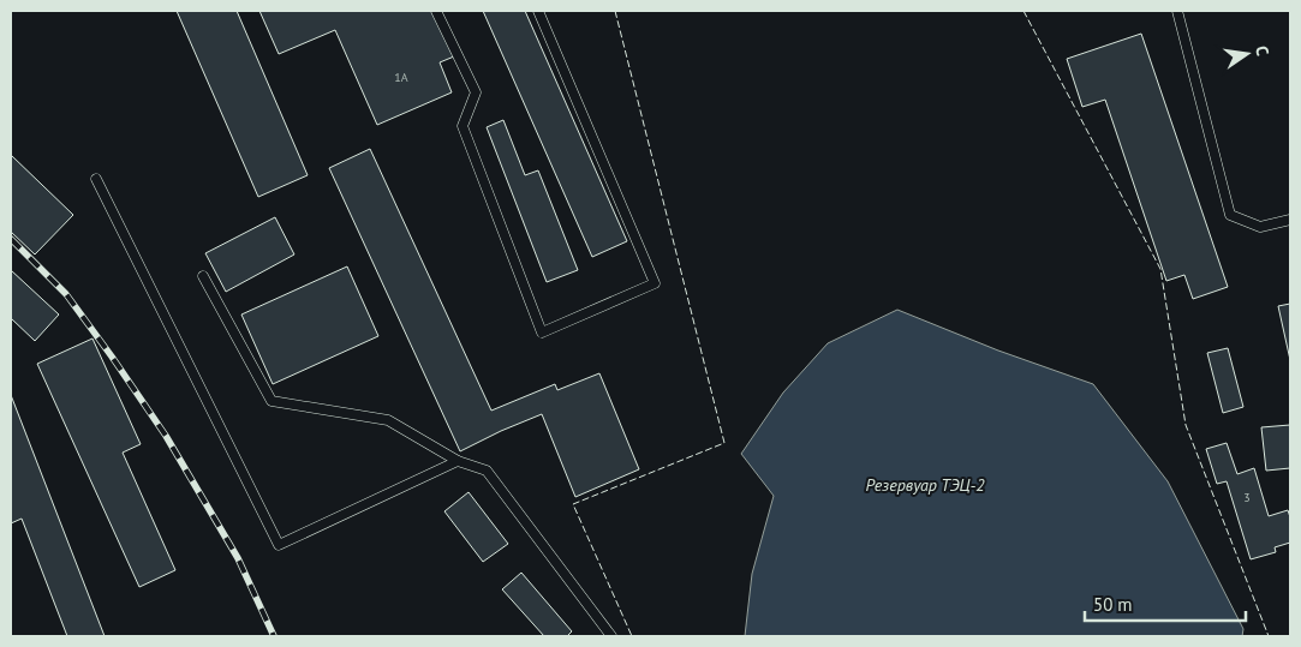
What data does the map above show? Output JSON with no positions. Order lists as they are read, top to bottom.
{
  "water": ["Резервуар ТЭЦ-2"],
  "house_numbers": ["1А", "3"],
  "scale_bar": "50 m",
  "north": "right"
}
